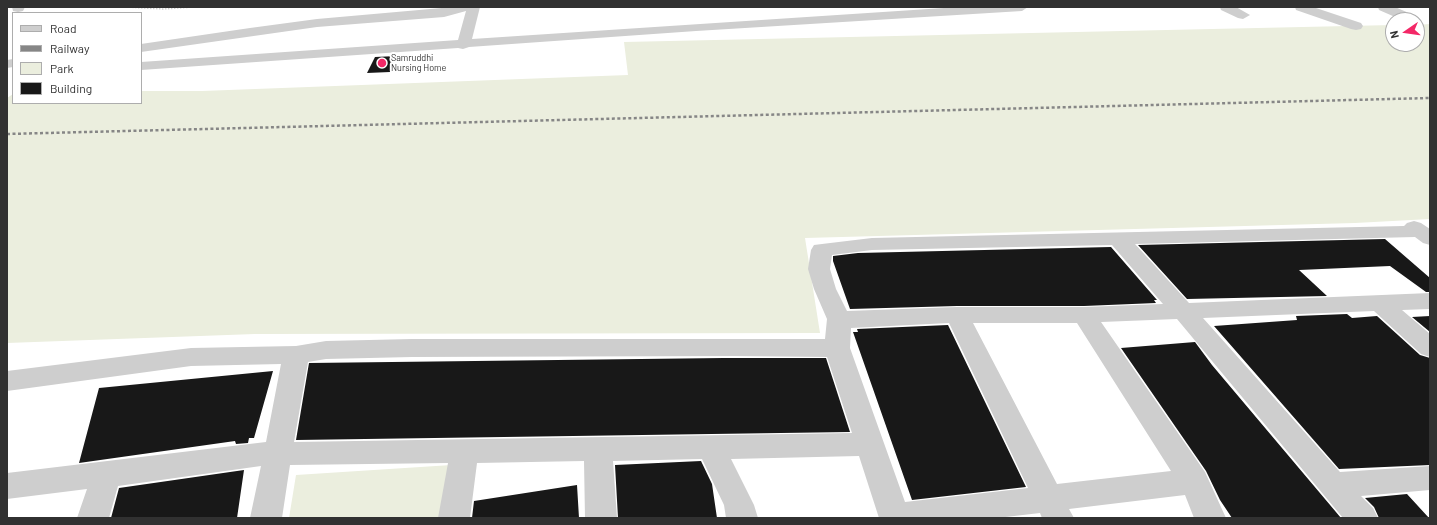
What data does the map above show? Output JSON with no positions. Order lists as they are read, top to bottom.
{
  "places": ["Samruddhi Nursing Home"],
  "legend": [
    "Road",
    "Railway",
    "Park",
    "Building"
  ],
  "north": "left"
}
